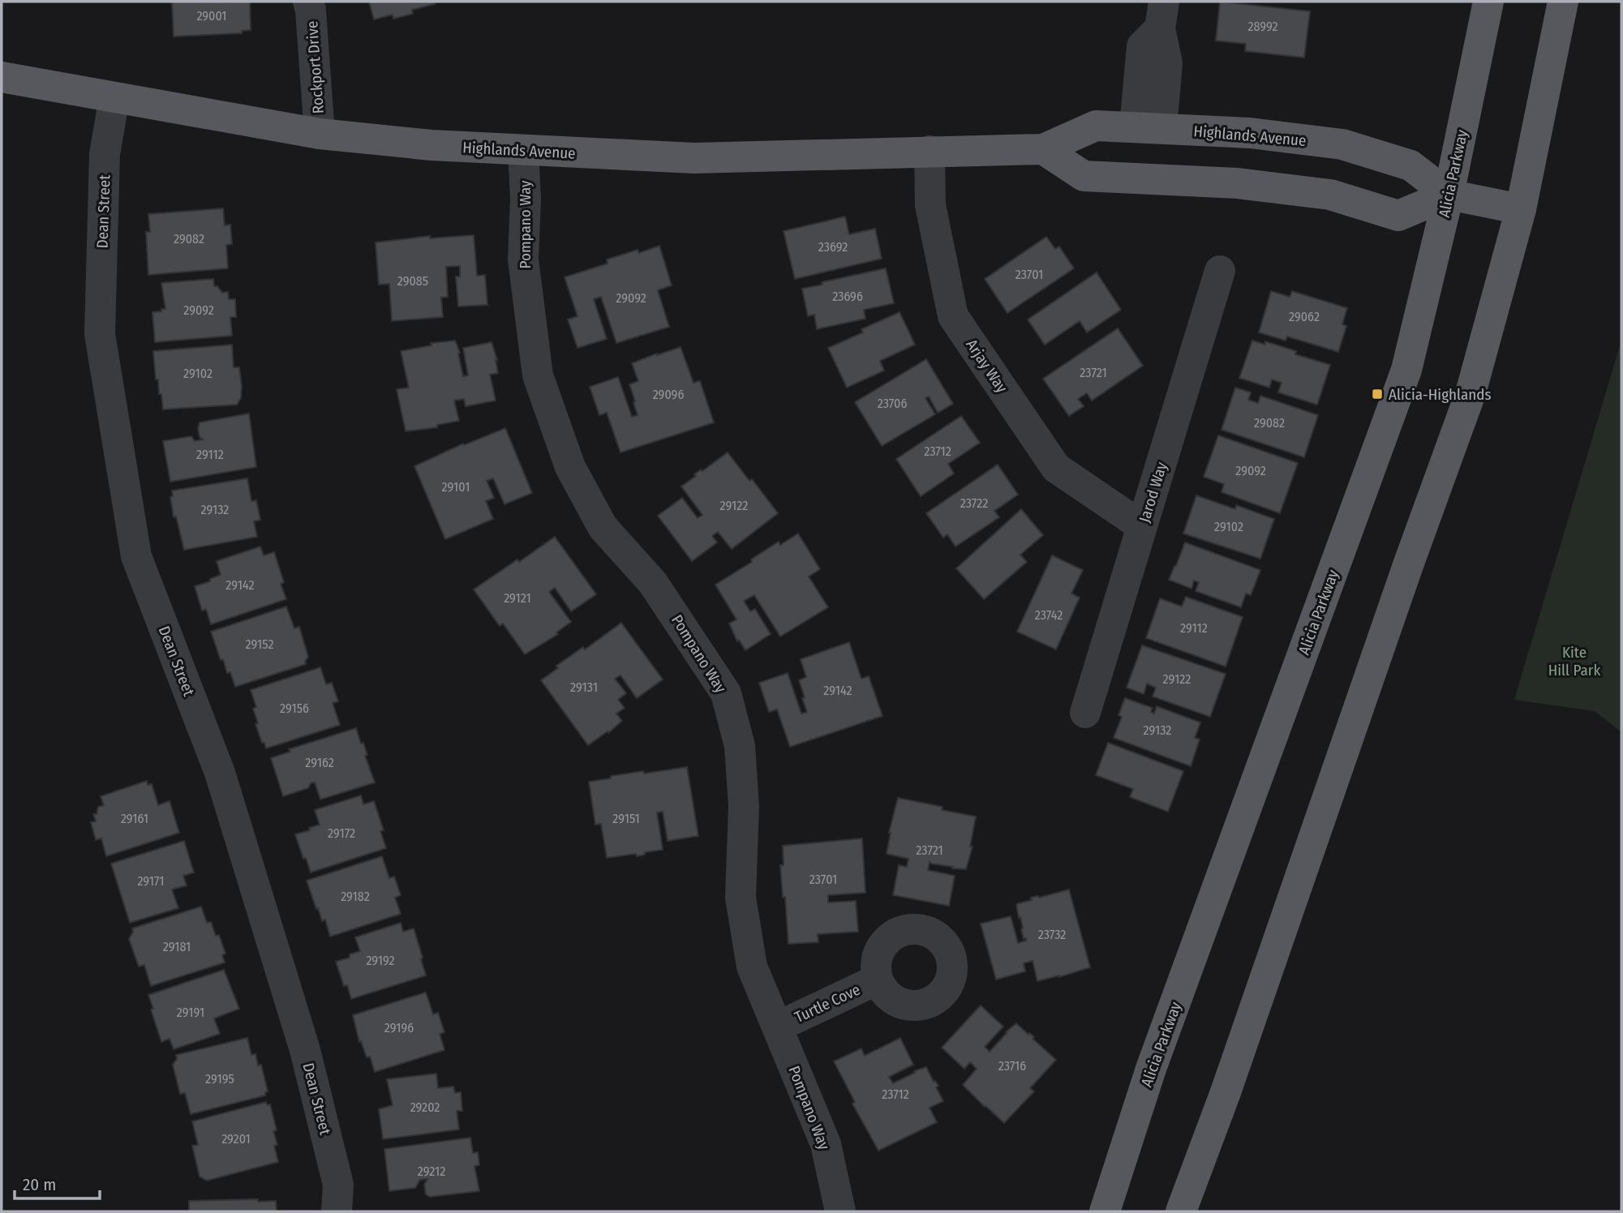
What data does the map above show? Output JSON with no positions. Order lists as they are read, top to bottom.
{
  "streets": {
    "main road": ["Highlands Avenue", "Alicia Parkway"],
    "street": [
      "Rockport Drive",
      "Dean Street",
      "Pompano Way",
      "Arjay Way",
      "Jarod Way",
      "Turtle Cove"
    ]
  },
  "crossings": [
    ["Rockport Drive", "Highlands Avenue"],
    ["Highlands Avenue", "Alicia Parkway"],
    ["Highlands Avenue", "Dean Street"],
    ["Highlands Avenue", "Pompano Way"],
    ["Highlands Avenue", "Arjay Way"],
    ["Pompano Way", "Turtle Cove"],
    ["Arjay Way", "Jarod Way"]
  ],
  "parks": ["Kite Hill Park"],
  "places": {
    "transit": ["Alicia-Highlands"]
  },
  "house_numbers": [
    "29001",
    "28992",
    "29082",
    "23692",
    "23701",
    "29085",
    "23696",
    "29092",
    "29092",
    "29062",
    "23721",
    "29102",
    "29096",
    "23706",
    "29082",
    "23712",
    "29112",
    "29092",
    "29101",
    "23722",
    "29122",
    "29132",
    "29102",
    "29142",
    "29121",
    "23742",
    "29112",
    "29152",
    "29122",
    "29131",
    "29142",
    "29156",
    "29132",
    "29162",
    "29161",
    "29151",
    "29172",
    "23721",
    "23701",
    "29171",
    "29182",
    "23732",
    "29181",
    "29192",
    "29191",
    "29196",
    "23716",
    "29195",
    "23712",
    "29202",
    "29201",
    "29212"
  ],
  "scale_bar": "20 m"
}
